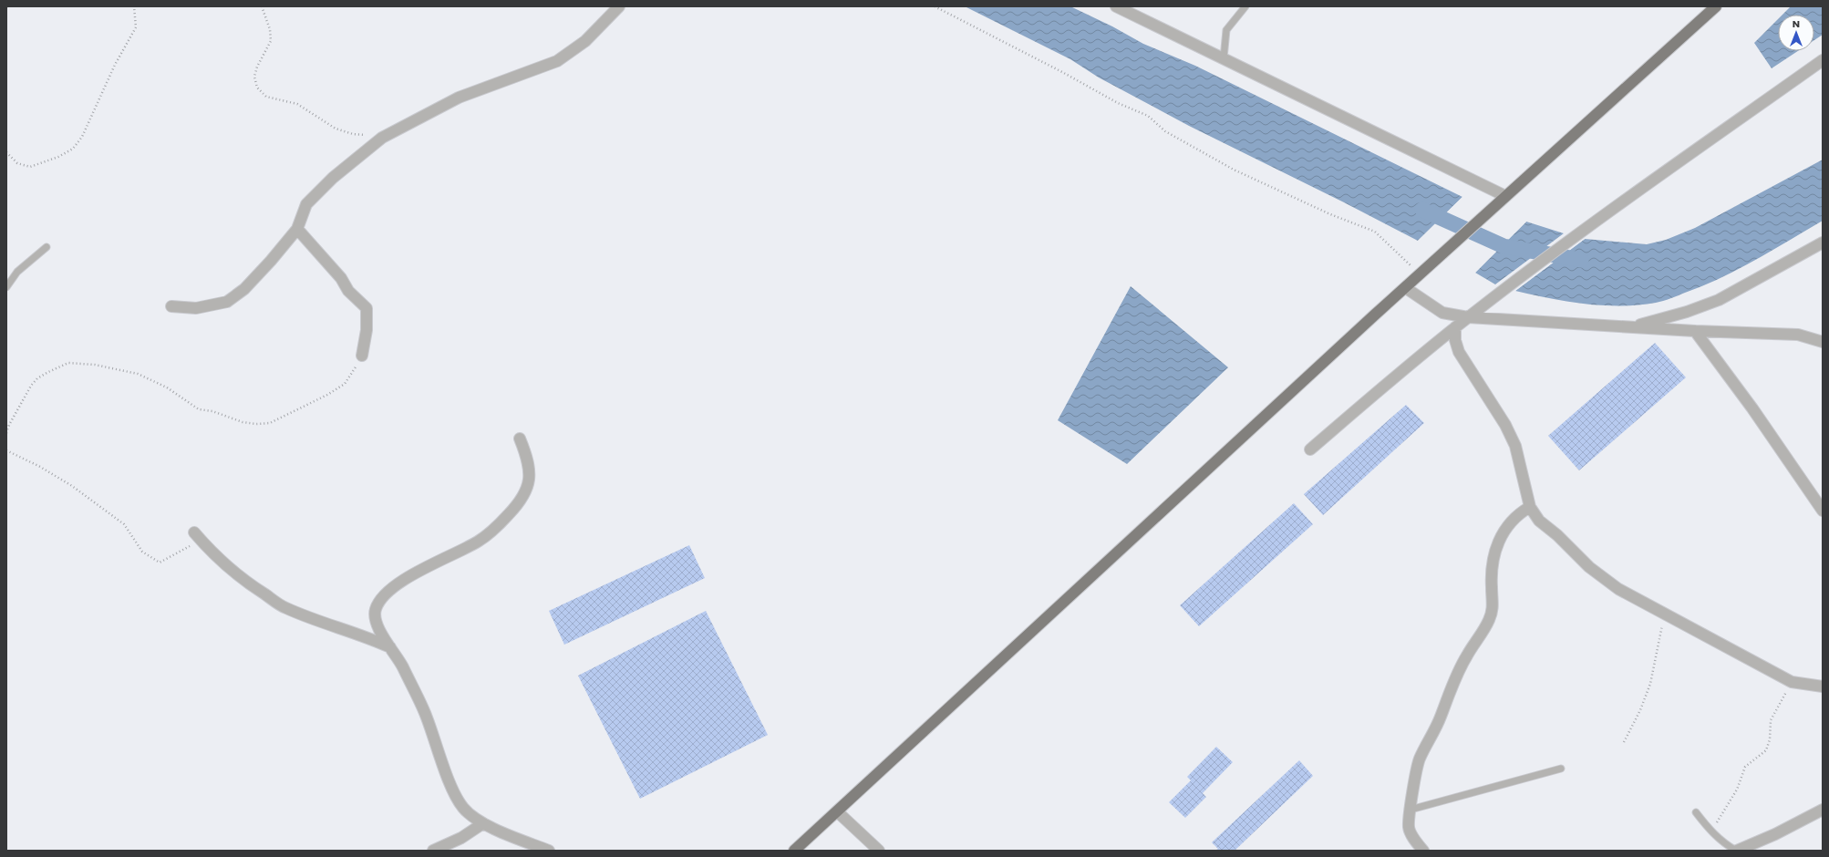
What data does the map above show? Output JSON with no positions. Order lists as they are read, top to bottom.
{
  "north": "top"
}
